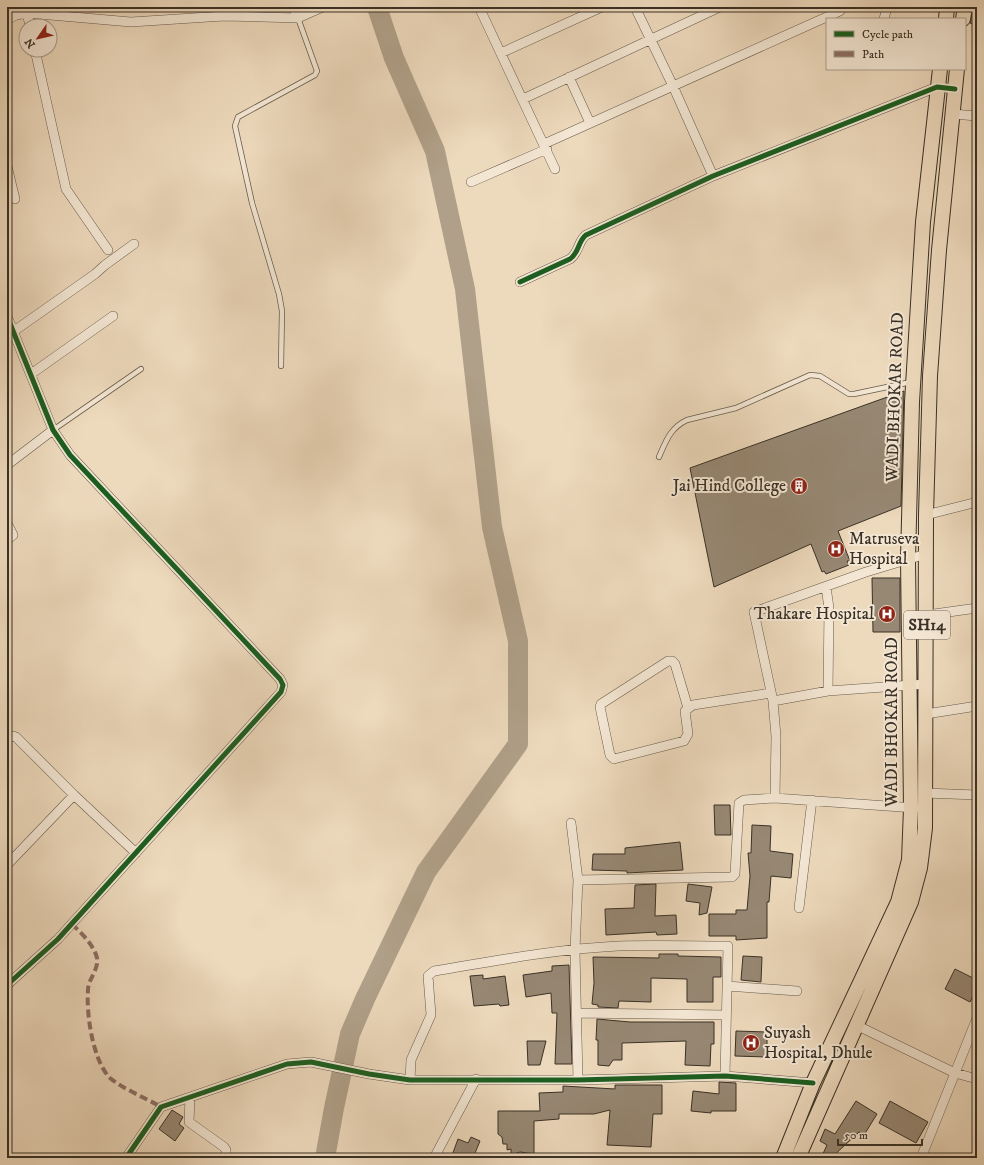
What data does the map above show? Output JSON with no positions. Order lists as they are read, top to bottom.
{
  "streets": {
    "main road": ["WADI BHOKAR ROAD", "SH14"]
  },
  "places": {
    "building": ["Jai Hind College"],
    "hospital": ["Matruseva Hospital", "Thakare Hospital", "Suyash Hospital, Dhule"]
  },
  "legend": ["Cycle path", "Path"],
  "scale_bar": "50 m",
  "north": "bottom left"
}
